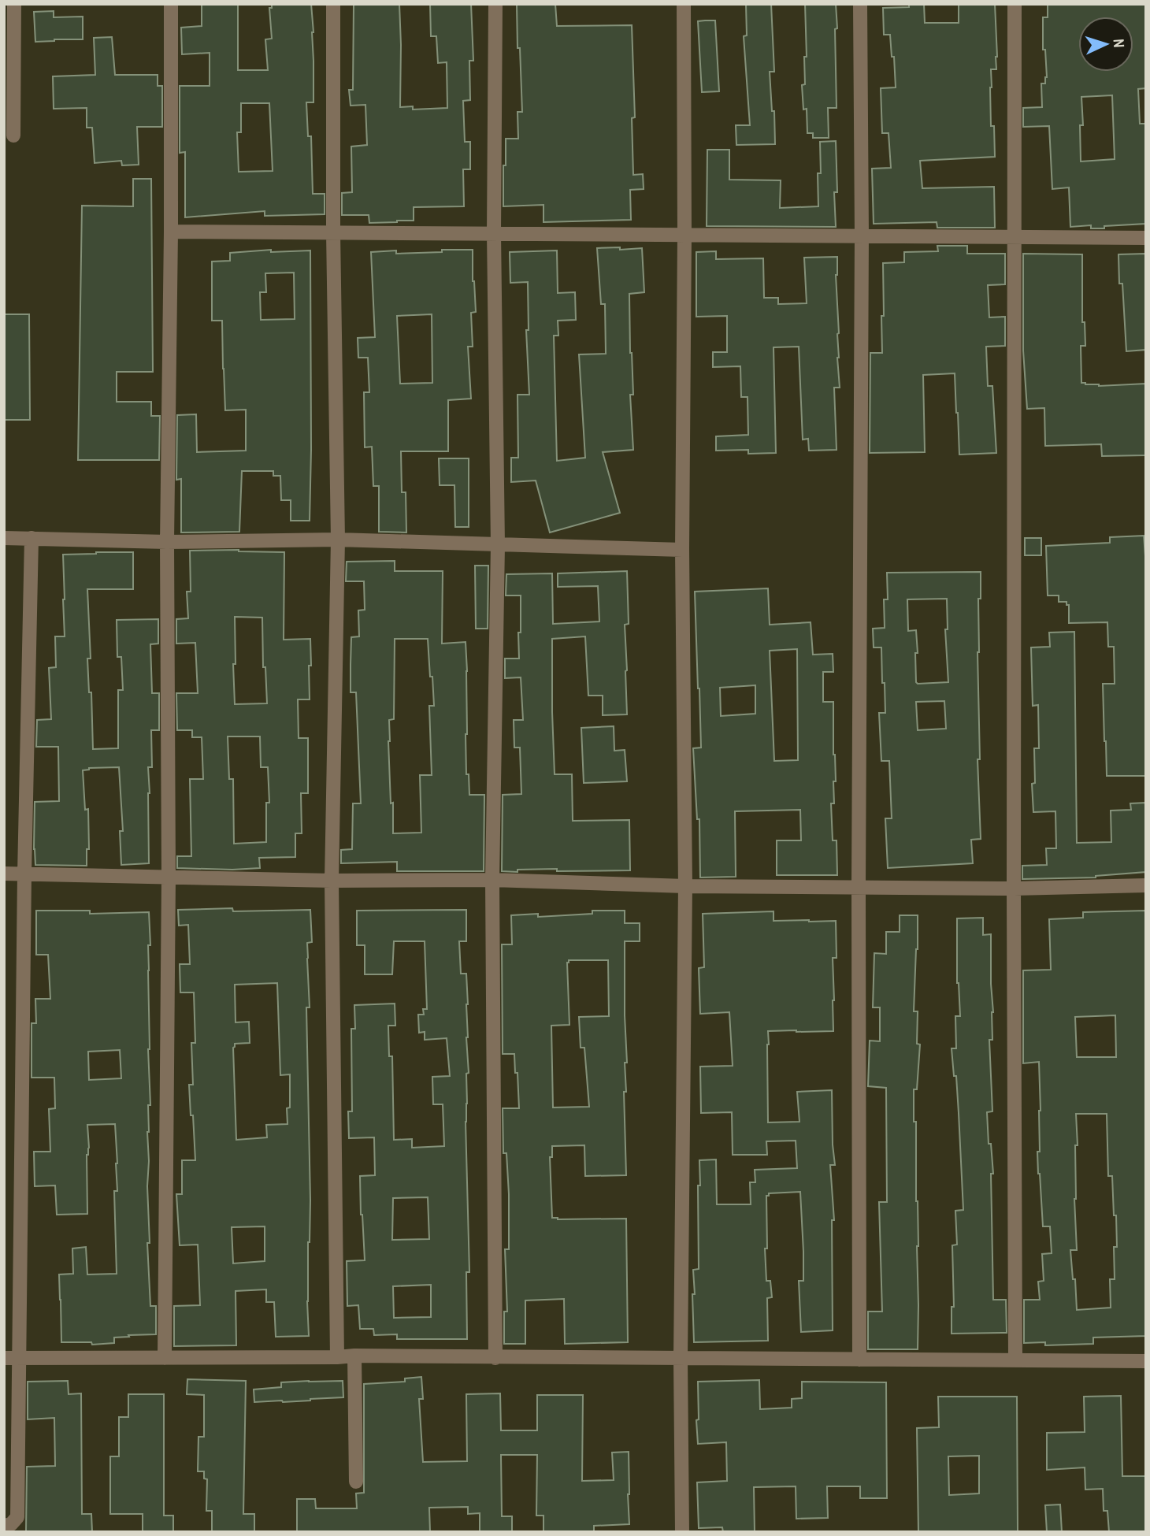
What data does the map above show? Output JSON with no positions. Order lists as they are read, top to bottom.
{
  "north": "right"
}
